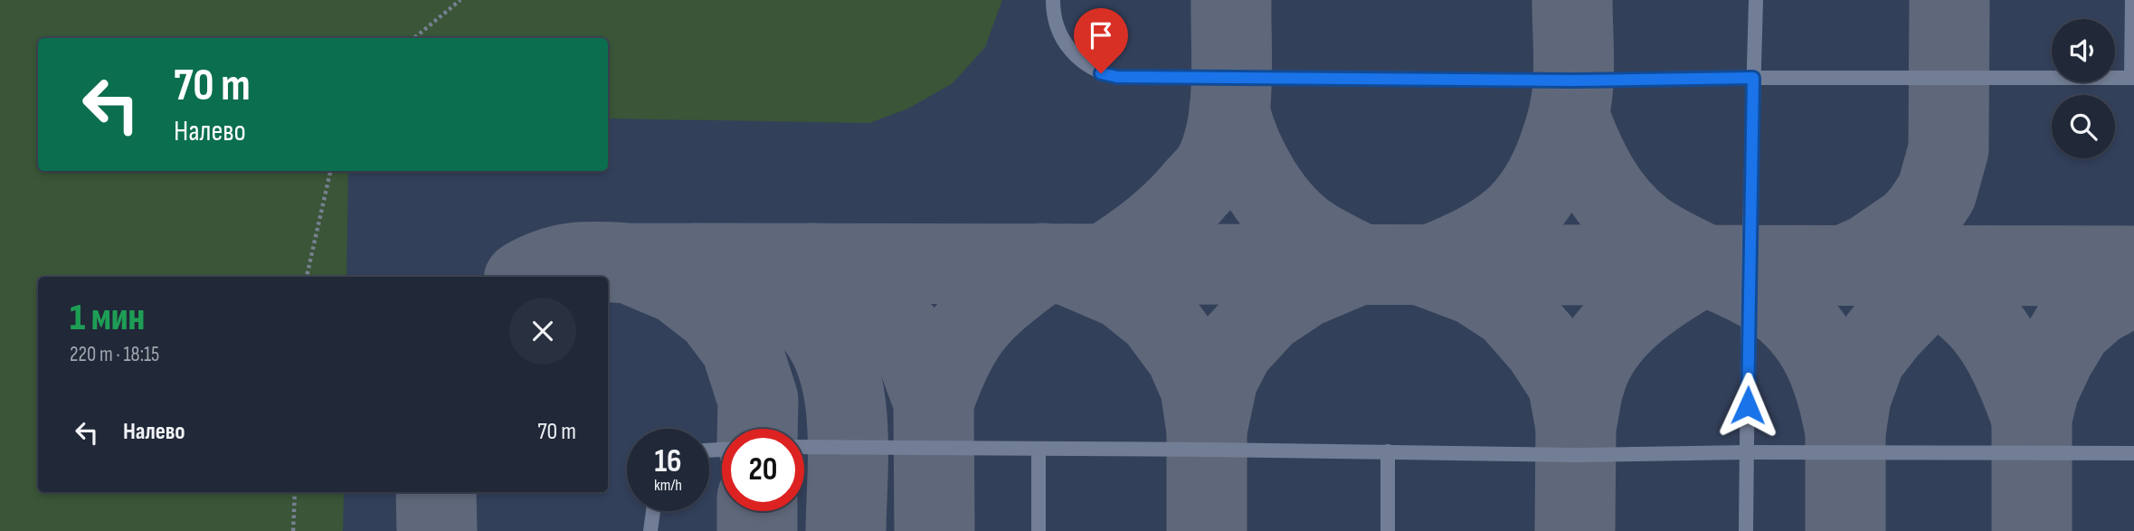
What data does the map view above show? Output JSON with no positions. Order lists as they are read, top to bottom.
{
  "page": {
    "turn": ["70 m", "Налево"],
    "heading": ["1 мин", "220 m · 18:15"],
    "list": [
      {
        "name": "Налево",
        "value": "70 m"
      }
    ],
    "speed": "16 km/h",
    "limit": "20"
  }
}
